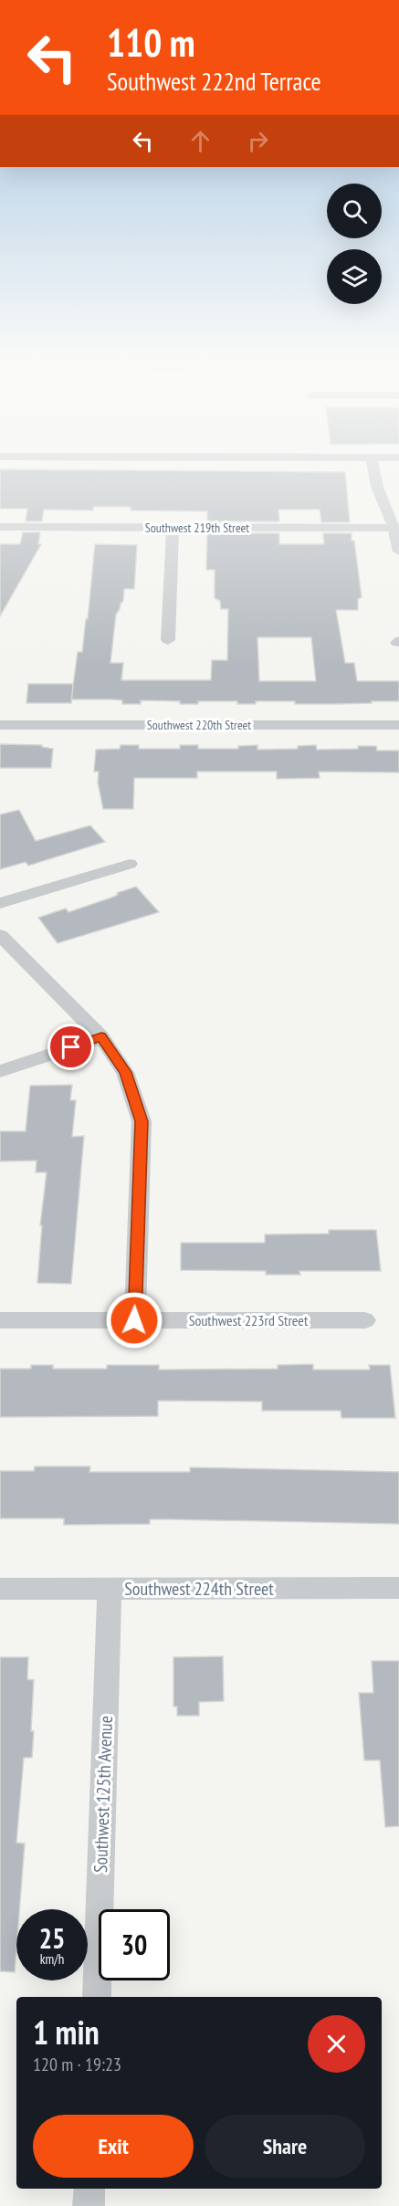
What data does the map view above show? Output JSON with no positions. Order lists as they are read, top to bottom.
{
  "streets": {
    "street": [
      "Southwest 219th Street",
      "Southwest 220th Street",
      "Southwest 223rd Street",
      "Southwest 224th Street",
      "Southwest 125th Avenue"
    ]
  },
  "crossings": [
    ["Southwest 224th Street", "Southwest 125th Avenue"]
  ],
  "page": {
    "turn": ["110 m", "Southwest 222nd Terrace"],
    "speed": "25 km/h",
    "limit": "30",
    "heading": ["1 min", "120 m · 19:23"],
    "buttons": ["Exit", "Share"]
  }
}
